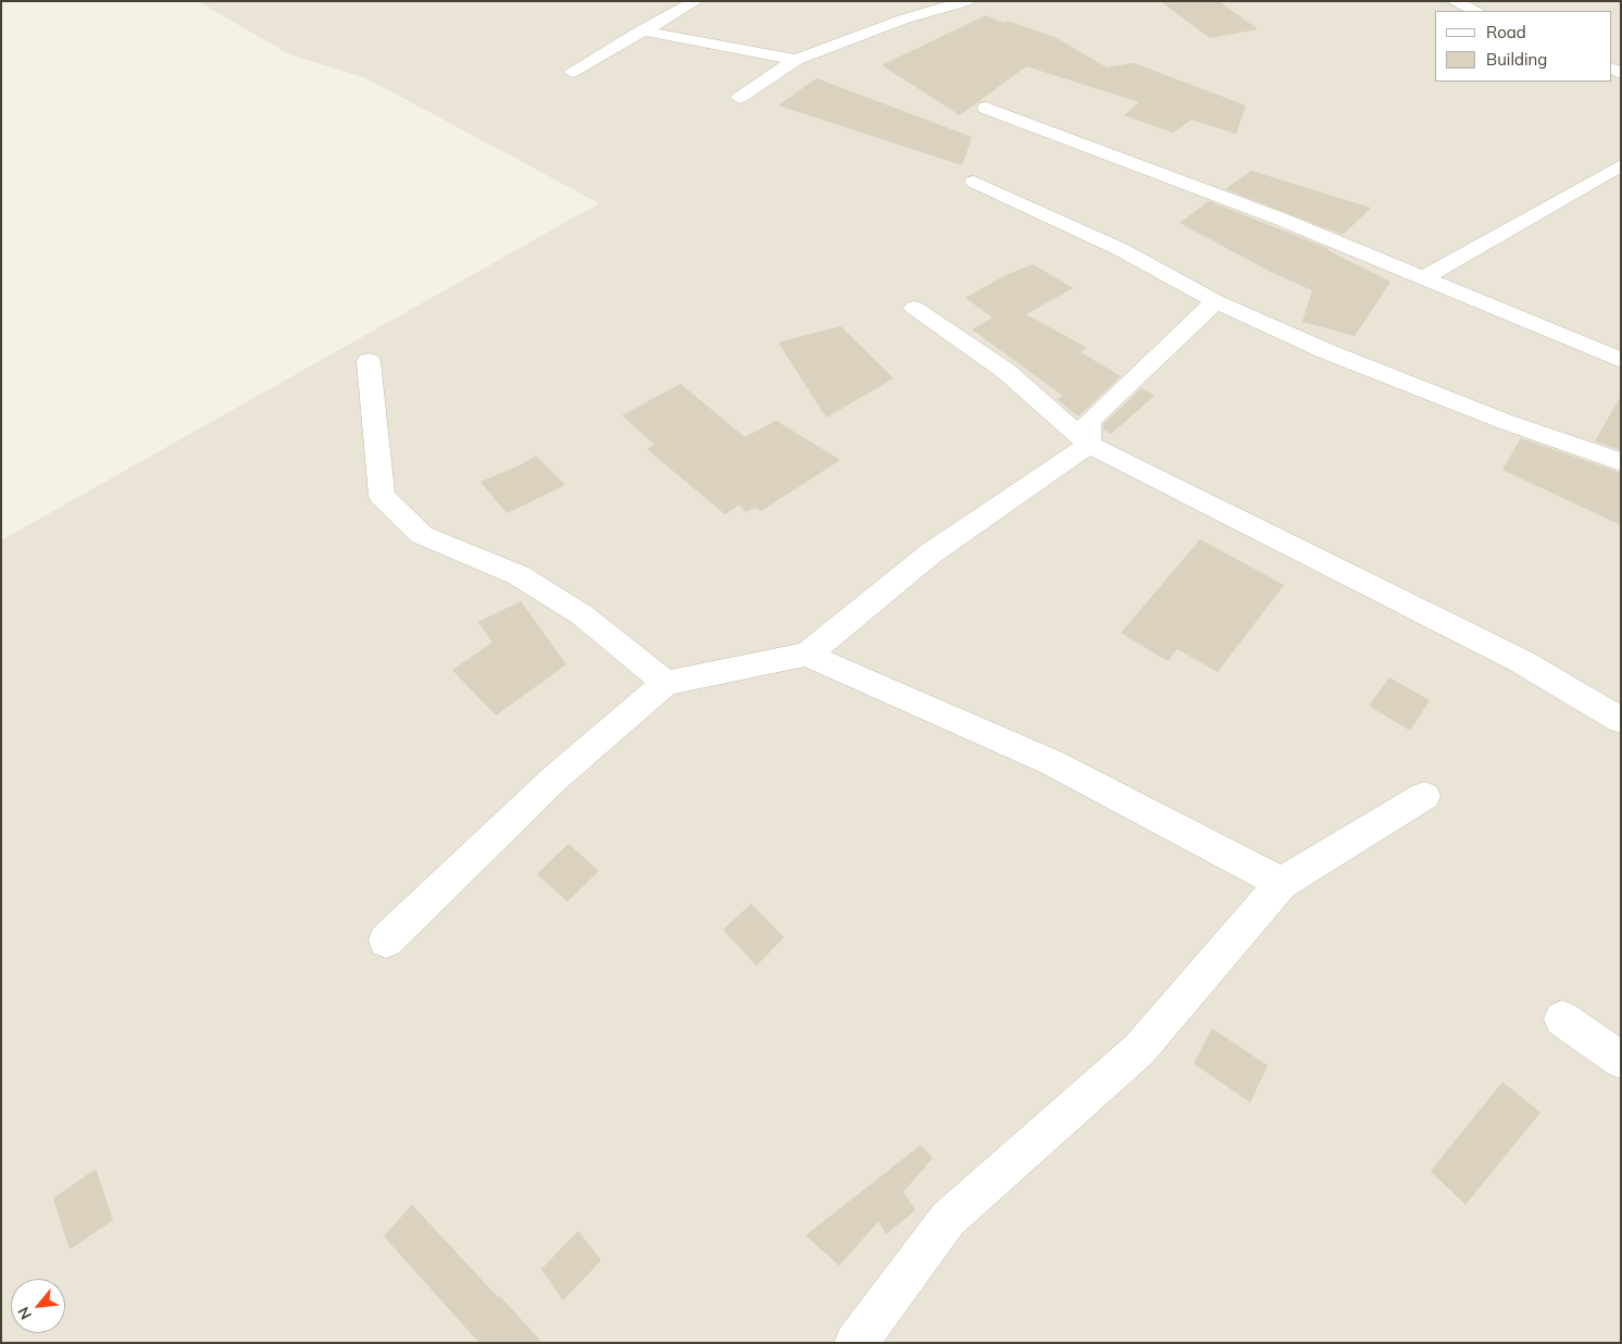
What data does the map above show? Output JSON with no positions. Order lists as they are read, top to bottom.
{
  "legend": ["Road", "Building"],
  "north": "bottom left"
}
